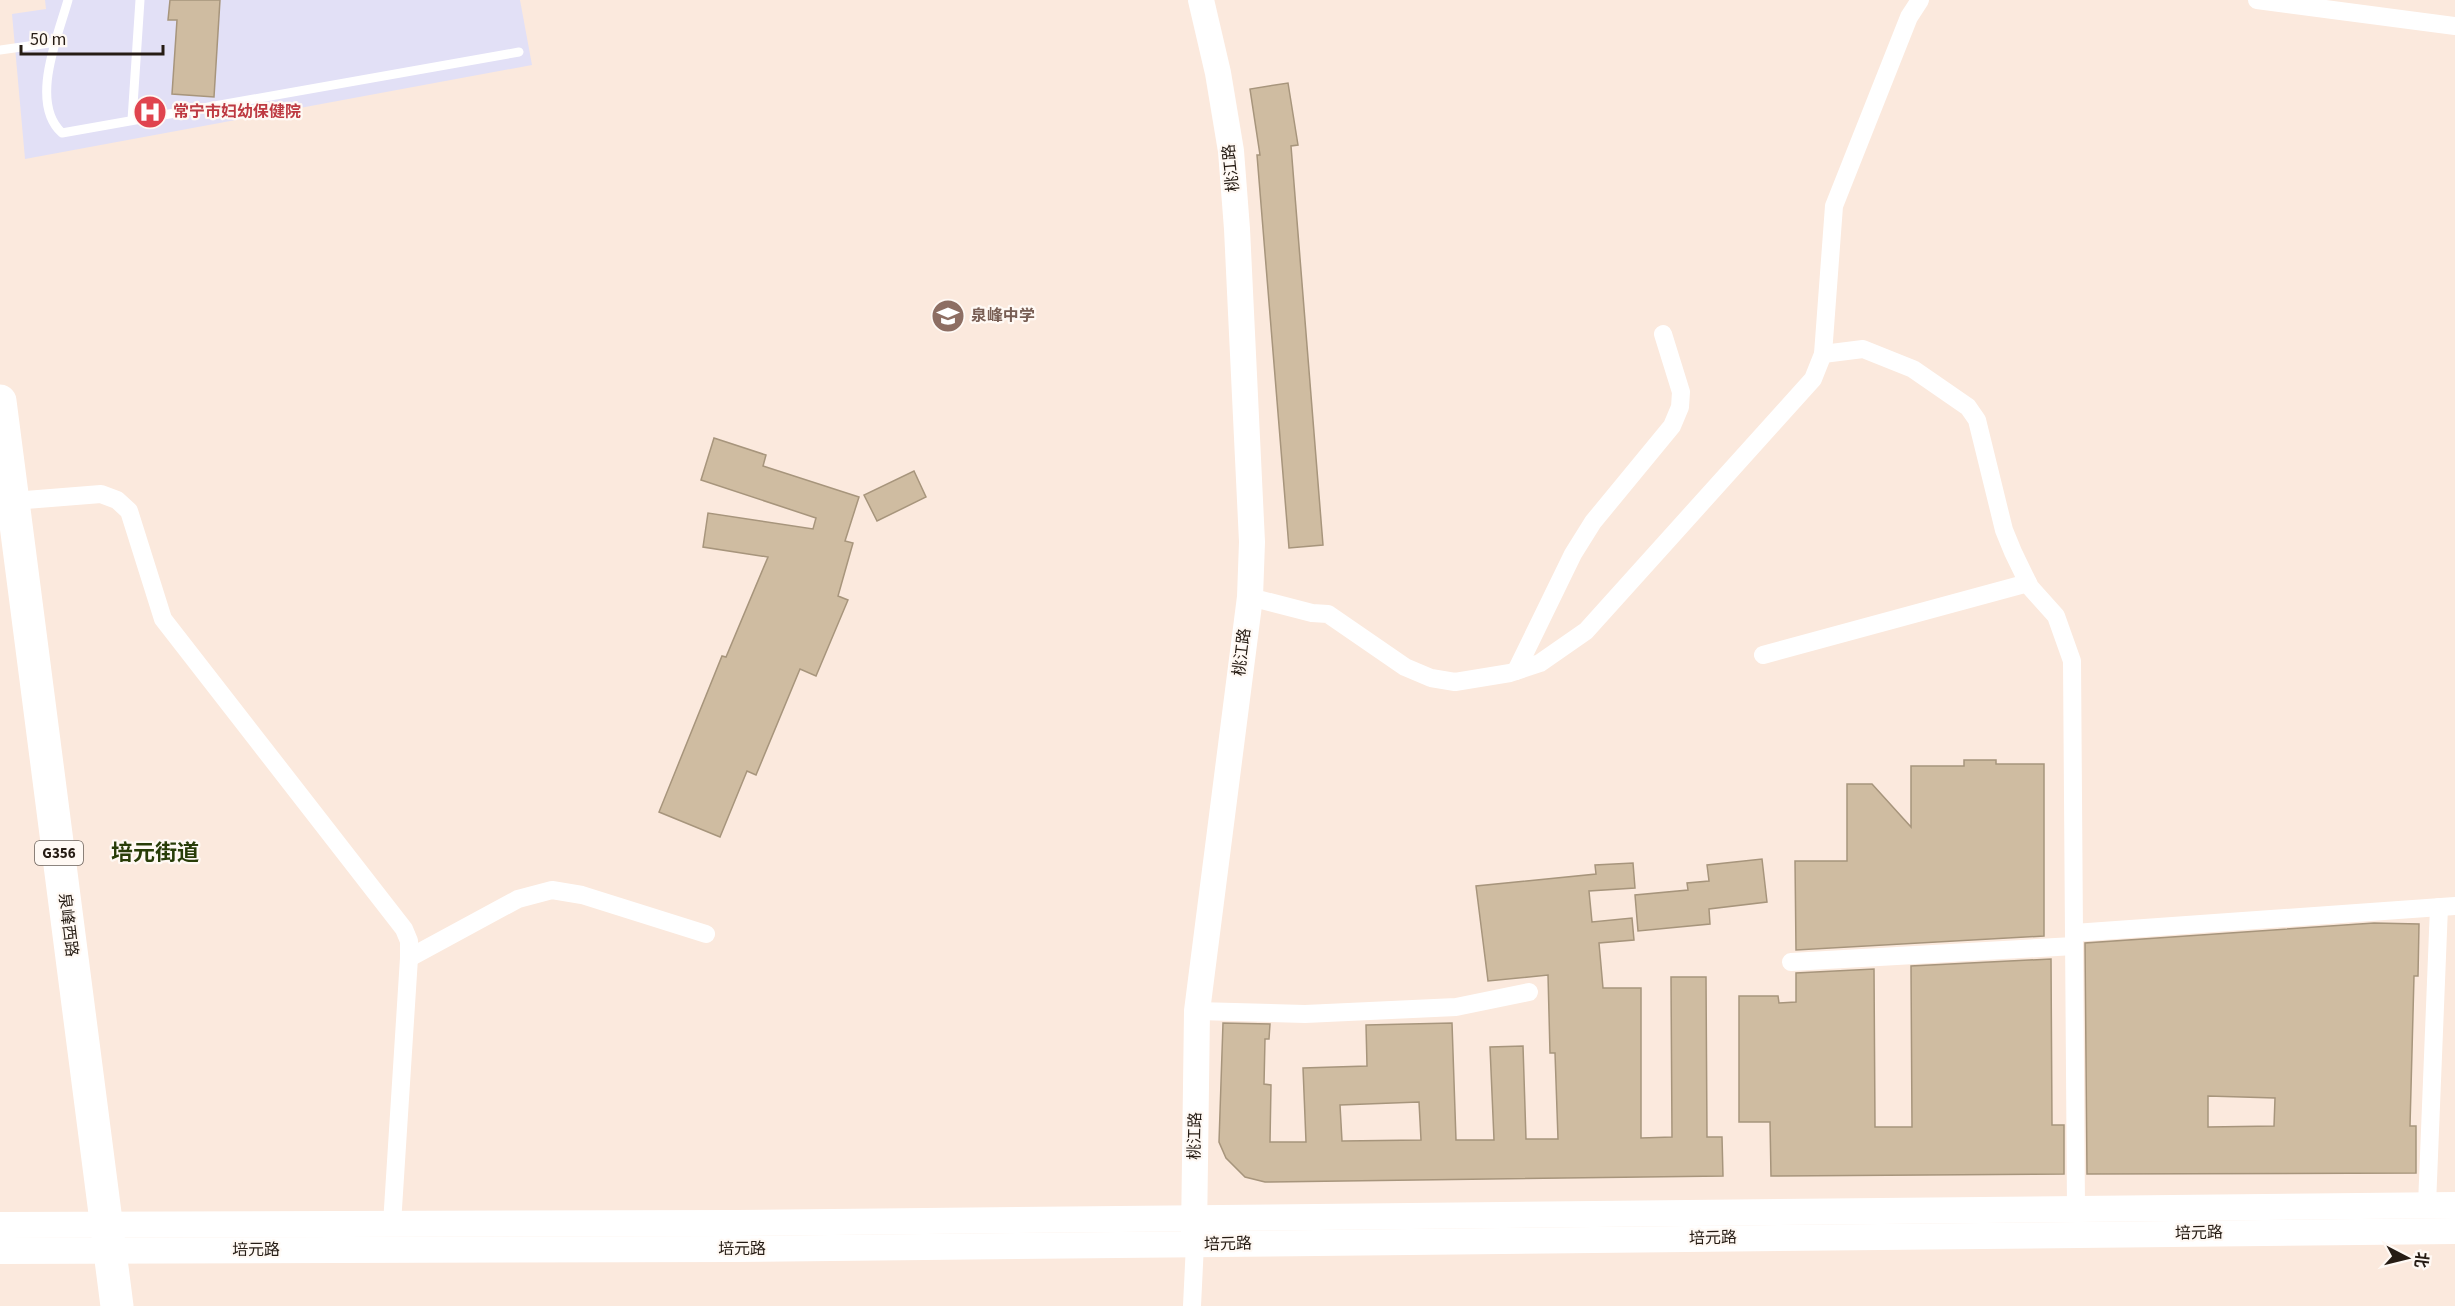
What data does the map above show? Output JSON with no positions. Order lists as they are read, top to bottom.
{
  "streets": {
    "highway": ["G356", "泉峰西路"],
    "main road": ["桃江路", "培元路"]
  },
  "crossings": [
    ["桃江路", "培元路"],
    ["泉峰西路", "培元路"]
  ],
  "districts": ["培元街道"],
  "places": {
    "hospital": ["常宁市妇幼保健院"],
    "school or university": ["泉峰中学"]
  },
  "scale_bar": "50 m",
  "north": "right"
}
